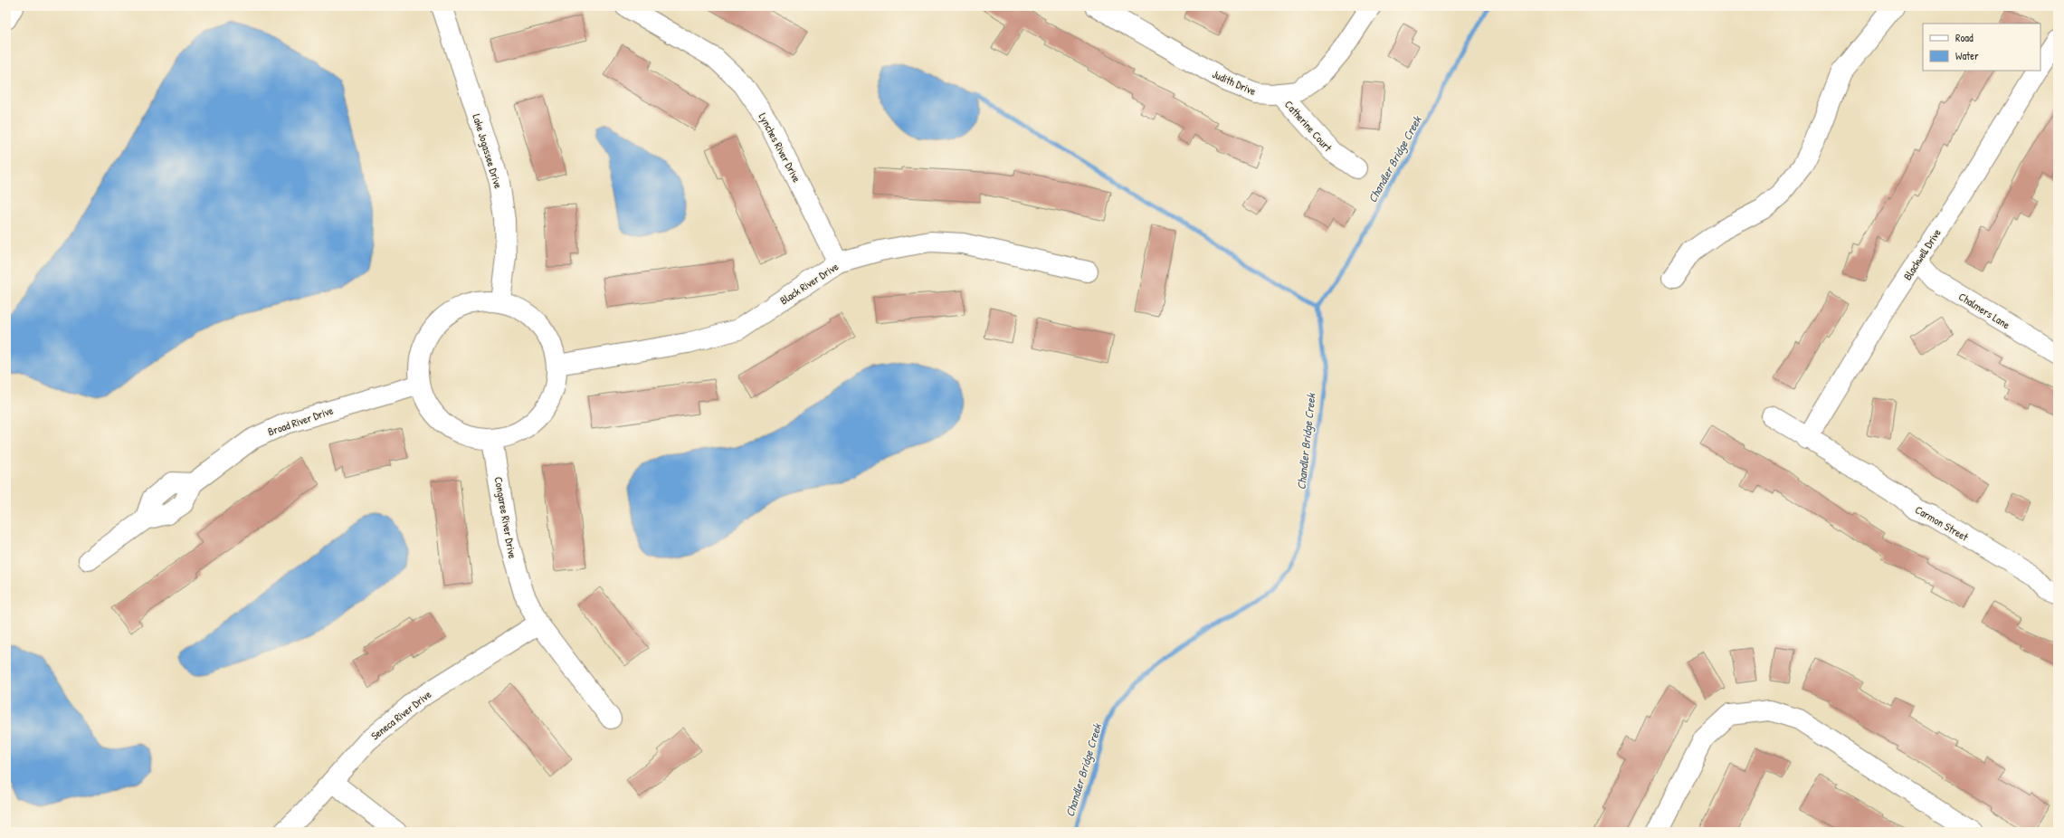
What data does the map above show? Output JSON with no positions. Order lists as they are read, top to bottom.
{
  "streets": {
    "street": [
      "Judith Drive",
      "Catherine Court",
      "Lynches River Drive",
      "Lake Jogassee Drive",
      "Blackwell Drive",
      "Black River Drive",
      "Chalmers Lane",
      "Broad River Drive",
      "Congaree River Drive",
      "Carmon Street",
      "Seneca River Drive"
    ]
  },
  "crossings": [
    ["Judith Drive", "Catherine Court"],
    ["Lynches River Drive", "Black River Drive"],
    ["Blackwell Drive", "Chalmers Lane"],
    ["Blackwell Drive", "Carmon Street"],
    ["Congaree River Drive", "Seneca River Drive"]
  ],
  "water": ["Chandler Bridge Creek"],
  "legend": ["Road", "Water"]
}
